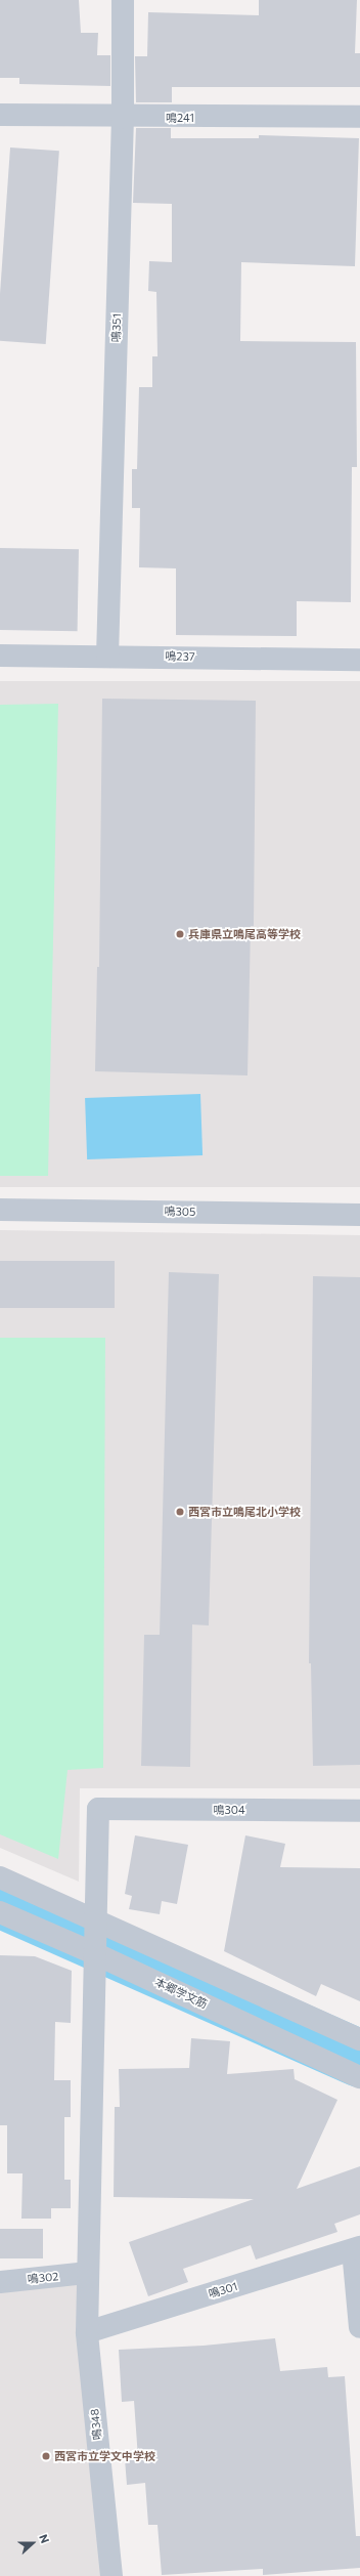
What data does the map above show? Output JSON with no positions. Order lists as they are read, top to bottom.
{
  "streets": {
    "street": [
      "鳴241",
      "鳴351",
      "鳴237",
      "鳴305",
      "鳴304",
      "本郷学文筋",
      "鳴302",
      "鳴301",
      "鳴348"
    ]
  },
  "crossings": [
    ["鳴241", "鳴351"],
    ["鳴351", "鳴237"],
    ["鳴304", "鳴348"],
    ["本郷学文筋", "鳴348"],
    ["鳴302", "鳴348"],
    ["鳴301", "鳴348"]
  ],
  "places": ["兵庫県立鳴尾高等学校", "西宮市立鳴尾北小学校", "西宮市立学文中学校"],
  "north": "right"
}
